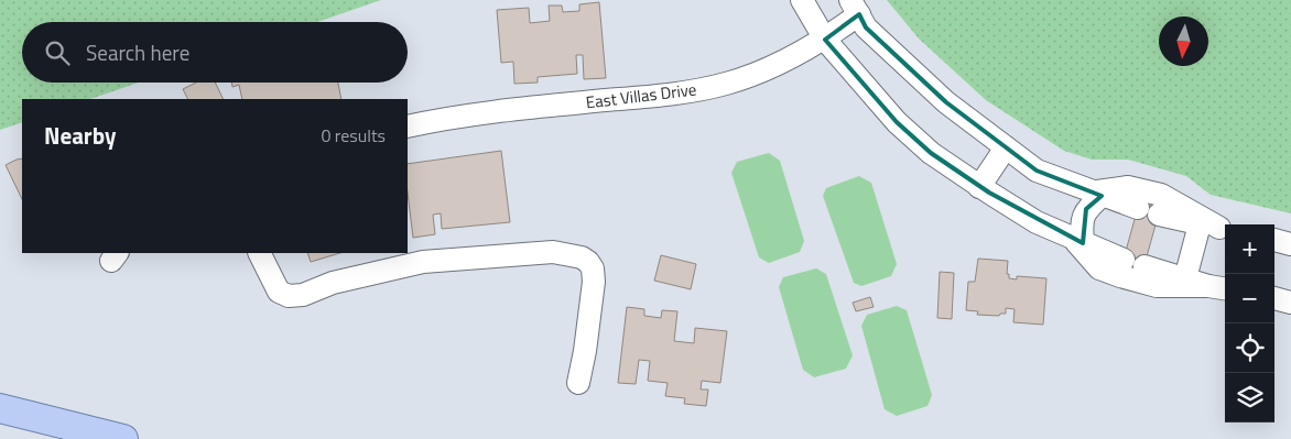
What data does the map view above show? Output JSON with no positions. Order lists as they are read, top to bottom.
{
  "streets": {
    "street": ["East Villas Drive"]
  },
  "north": "bottom",
  "page": {
    "search": "Search here",
    "heading": ["Nearby", "0 results"],
    "map_buttons": ["+", "−"]
  }
}
